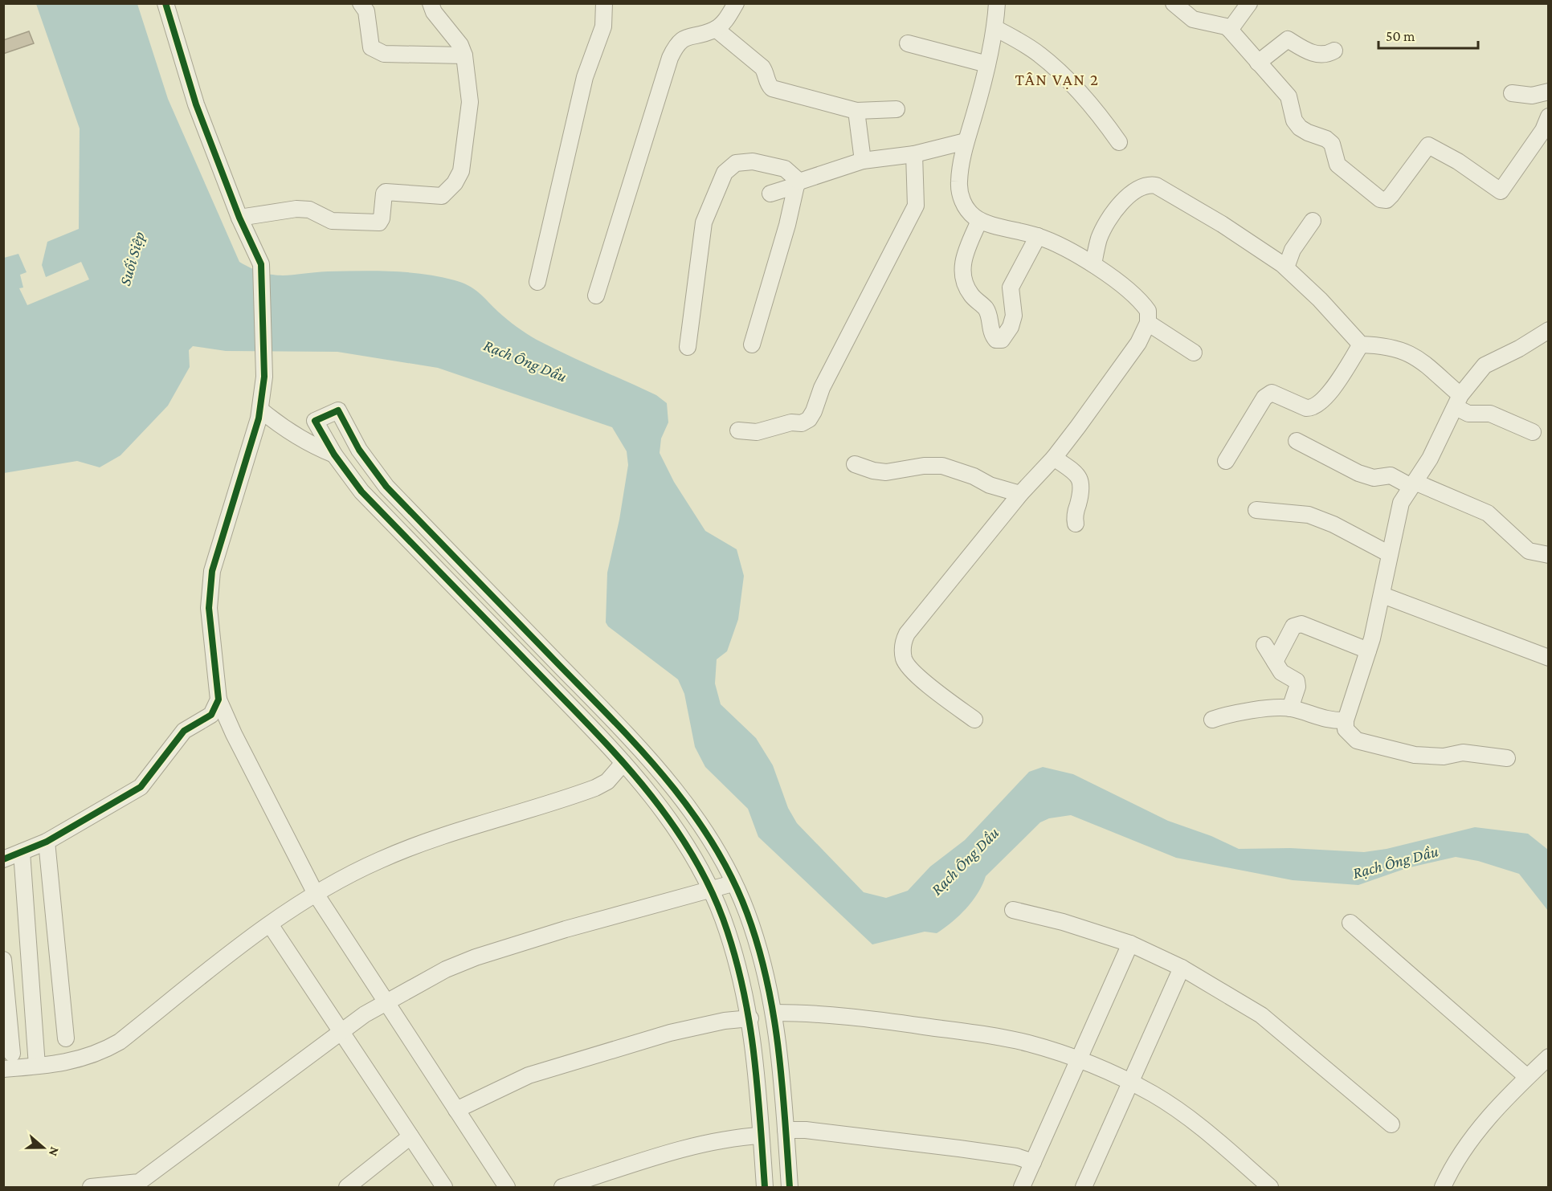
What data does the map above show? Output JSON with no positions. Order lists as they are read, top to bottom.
{
  "districts": ["TÂN VẠN 2"],
  "water": ["Suối Siệp", "Rạch Ông Dầu"],
  "scale_bar": "50 m",
  "north": "right"
}
